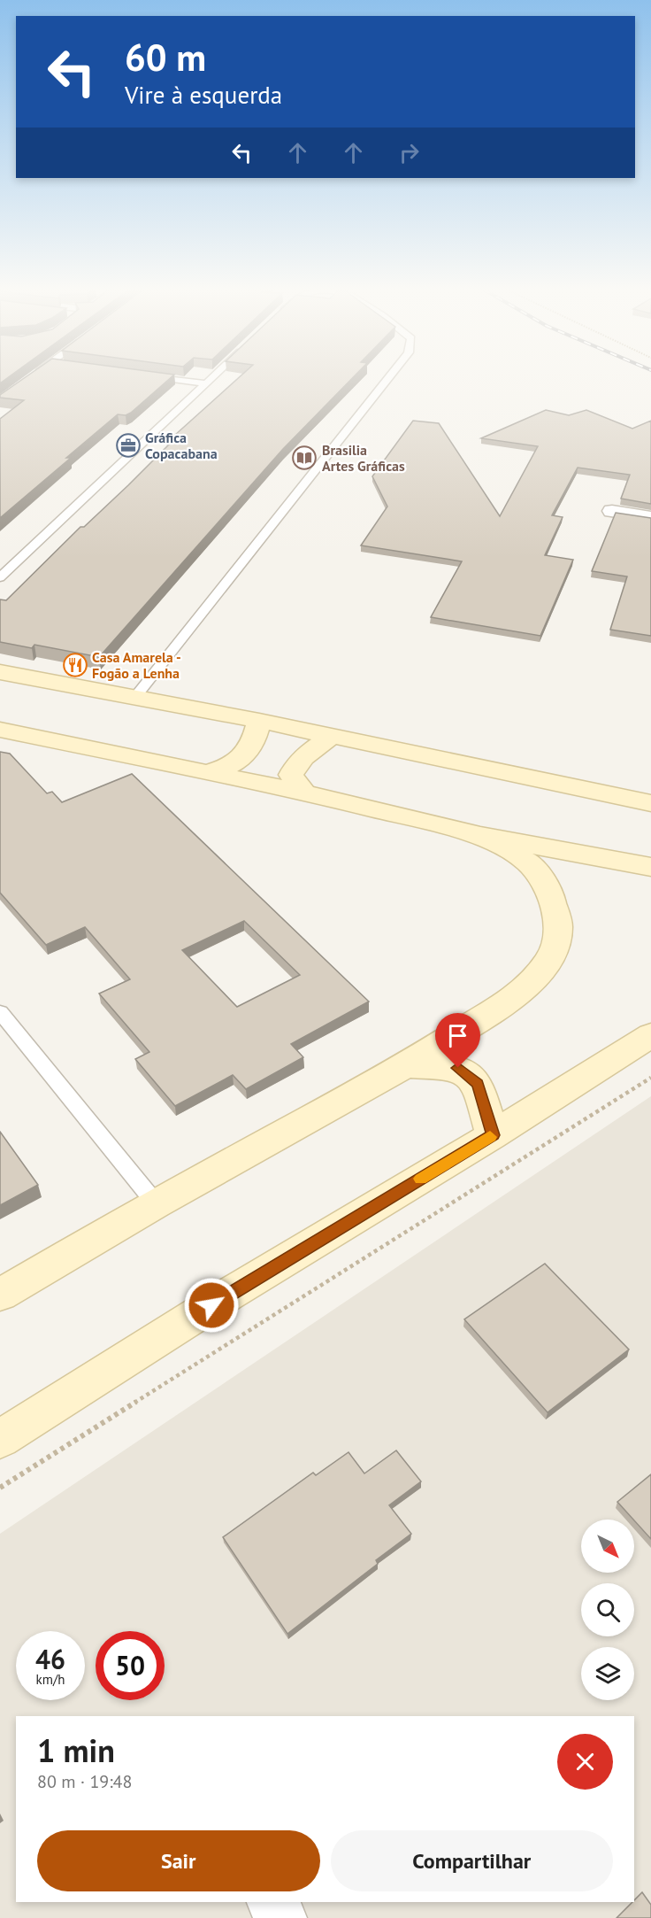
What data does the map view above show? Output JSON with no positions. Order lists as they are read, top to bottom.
{
  "places": {
    "office": ["Gráfica Copacabana"],
    "library": ["Brasilia Artes Gráficas"],
    "restaurant": ["Casa Amarela - Fogão a Lenha"]
  },
  "north": "bottom right",
  "page": {
    "turn": ["60 m", "Vire à esquerda"],
    "speed": "46 km/h",
    "limit": "50",
    "heading": ["1 min", "80 m · 19:48"],
    "buttons": ["Sair", "Compartilhar"]
  }
}
